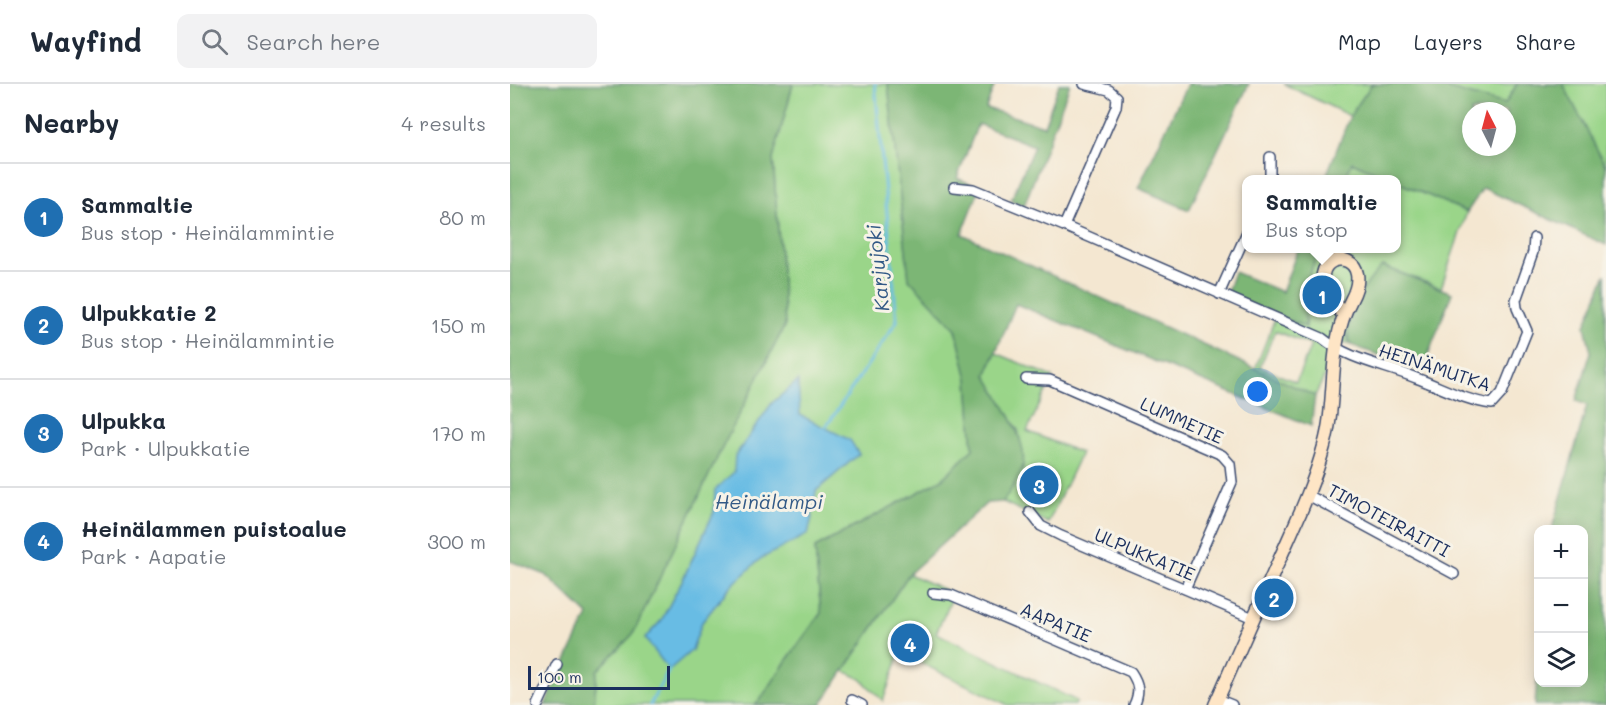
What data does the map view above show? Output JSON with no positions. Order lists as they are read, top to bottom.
{
  "streets": {
    "street": [
      "HEINÄMUTKA",
      "LUMMETIE",
      "TIMOTEIRAITTI",
      "ULPUKKATIE",
      "AAPATIE"
    ]
  },
  "crossings": [
    ["LUMMETIE", "ULPUKKATIE"]
  ],
  "water": ["Karjujoki", "Heinälampi"],
  "scale_bar": "100 m",
  "north": "top",
  "page": {
    "header": "Wayfind",
    "search": "Search here",
    "nav": ["Map", "Layers", "Share"],
    "heading": ["Nearby", "4 results"],
    "list": [
      {
        "mark": "1",
        "name": "Sammaltie",
        "note": "Bus stop · Heinälammintie",
        "value": "80 m"
      },
      {
        "mark": "2",
        "name": "Ulpukkatie 2",
        "note": "Bus stop · Heinälammintie",
        "value": "150 m"
      },
      {
        "mark": "3",
        "name": "Ulpukka",
        "note": "Park · Ulpukkatie",
        "value": "170 m"
      },
      {
        "mark": "4",
        "name": "Heinälammen puistoalue",
        "note": "Park · Aapatie",
        "value": "300 m"
      }
    ],
    "popup": ["Sammaltie", "Bus stop"],
    "pins": [
      "1",
      "3",
      "2",
      "4"
    ],
    "map_buttons": ["+", "−"],
    "scale": "100 m"
  }
}
